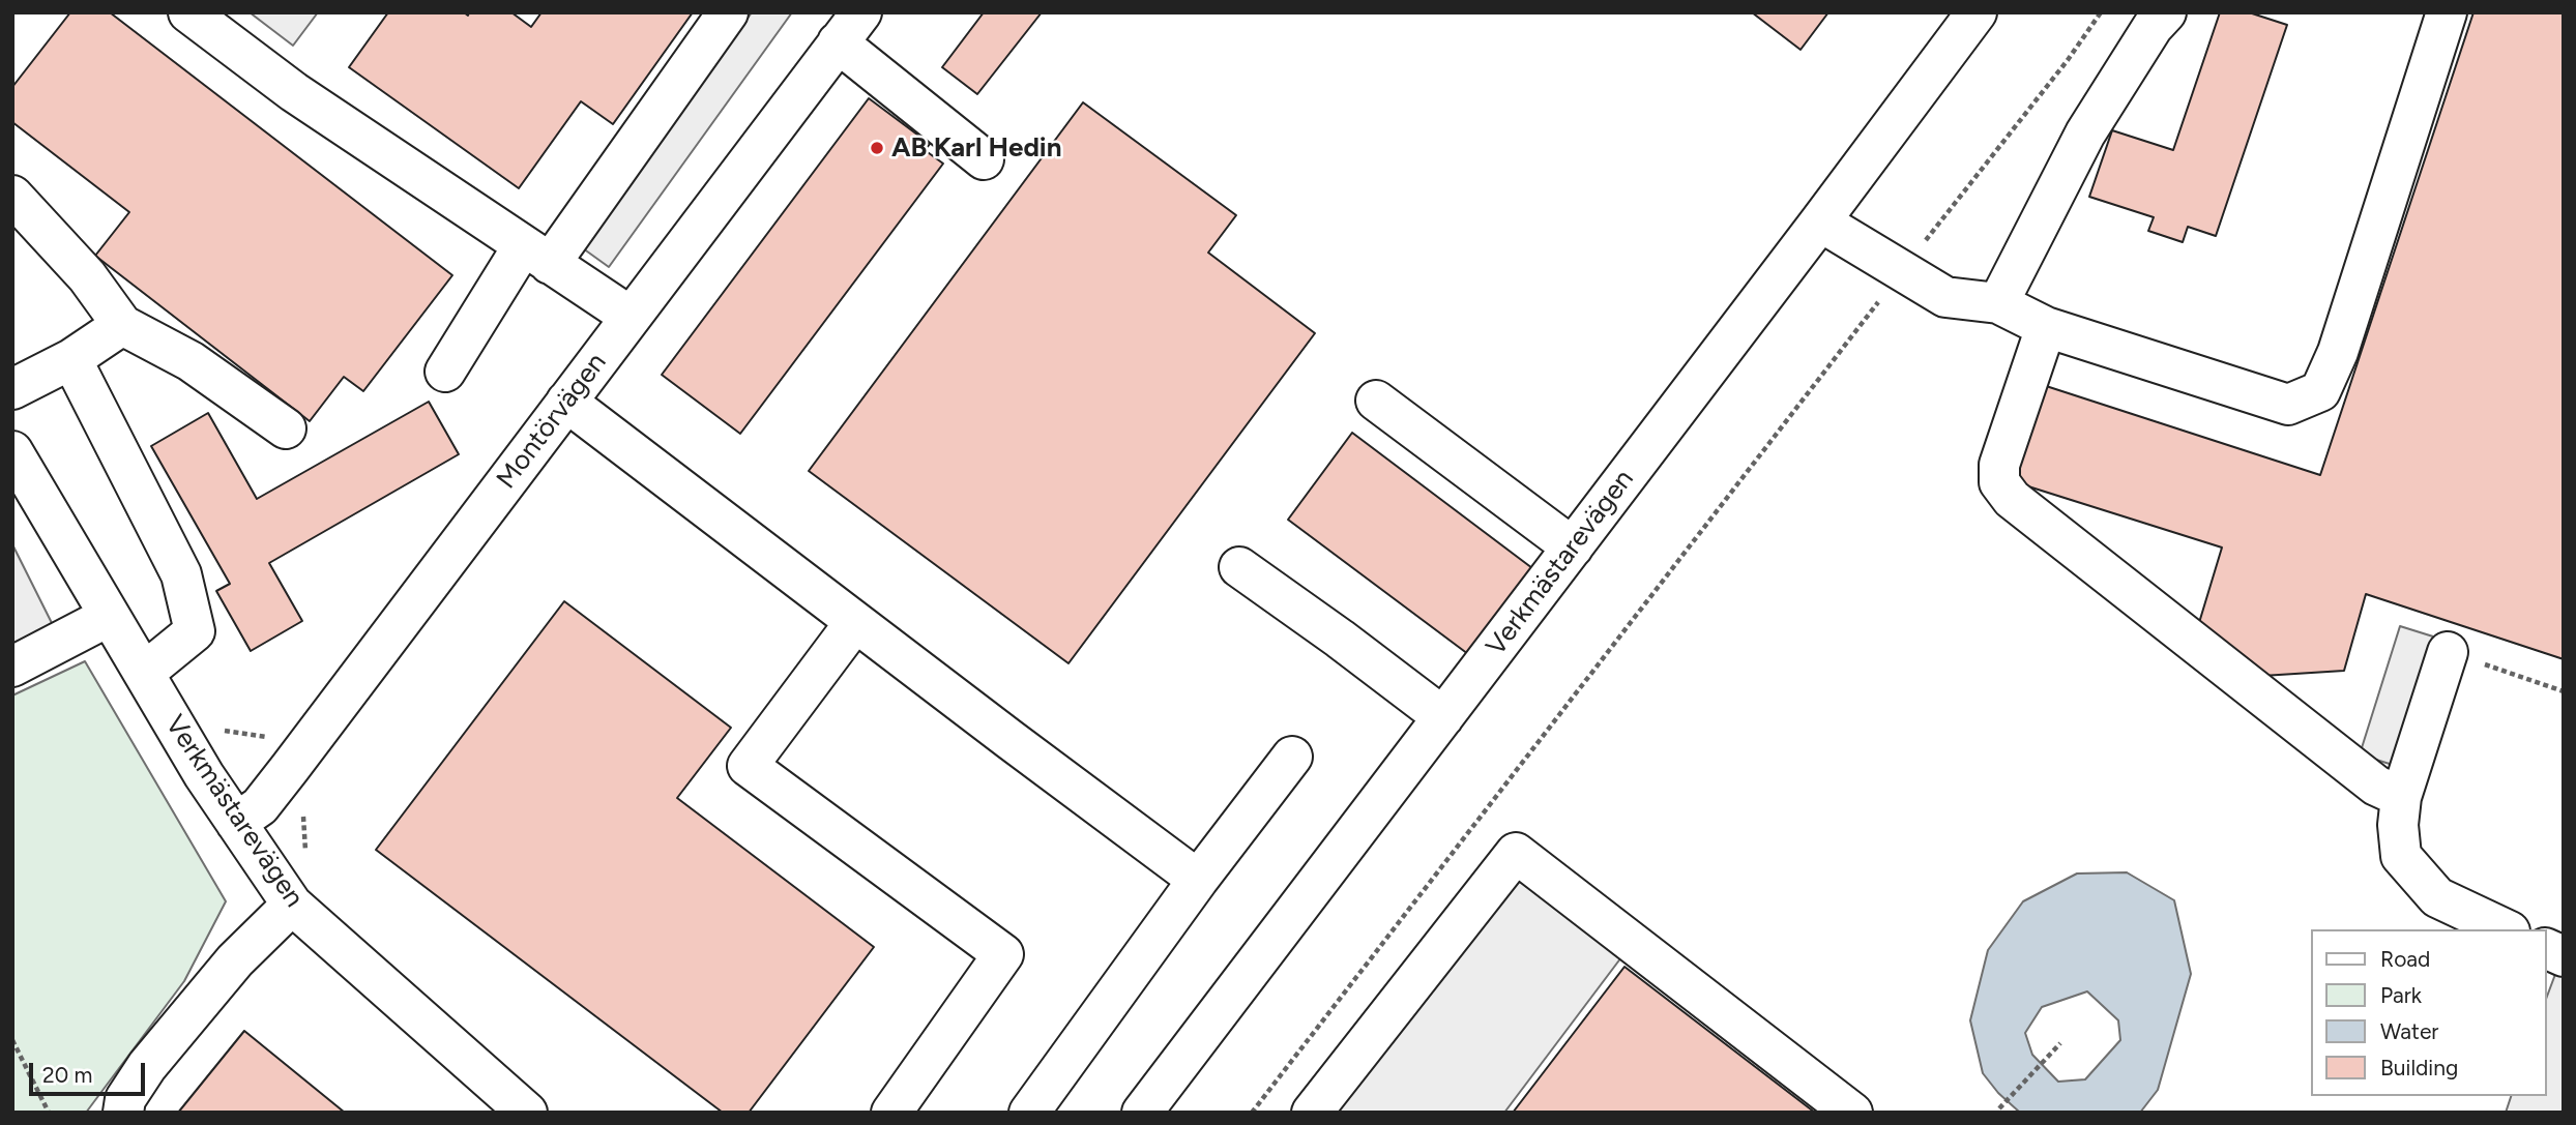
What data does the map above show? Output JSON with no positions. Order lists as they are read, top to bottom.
{
  "streets": {
    "street": ["Montörvägen", "Verkmästarevägen"]
  },
  "crossings": [
    ["Montörvägen", "Verkmästarevägen"]
  ],
  "places": ["AB Karl Hedin"],
  "legend": [
    "Road",
    "Park",
    "Water",
    "Building"
  ],
  "scale_bar": "20 m"
}
